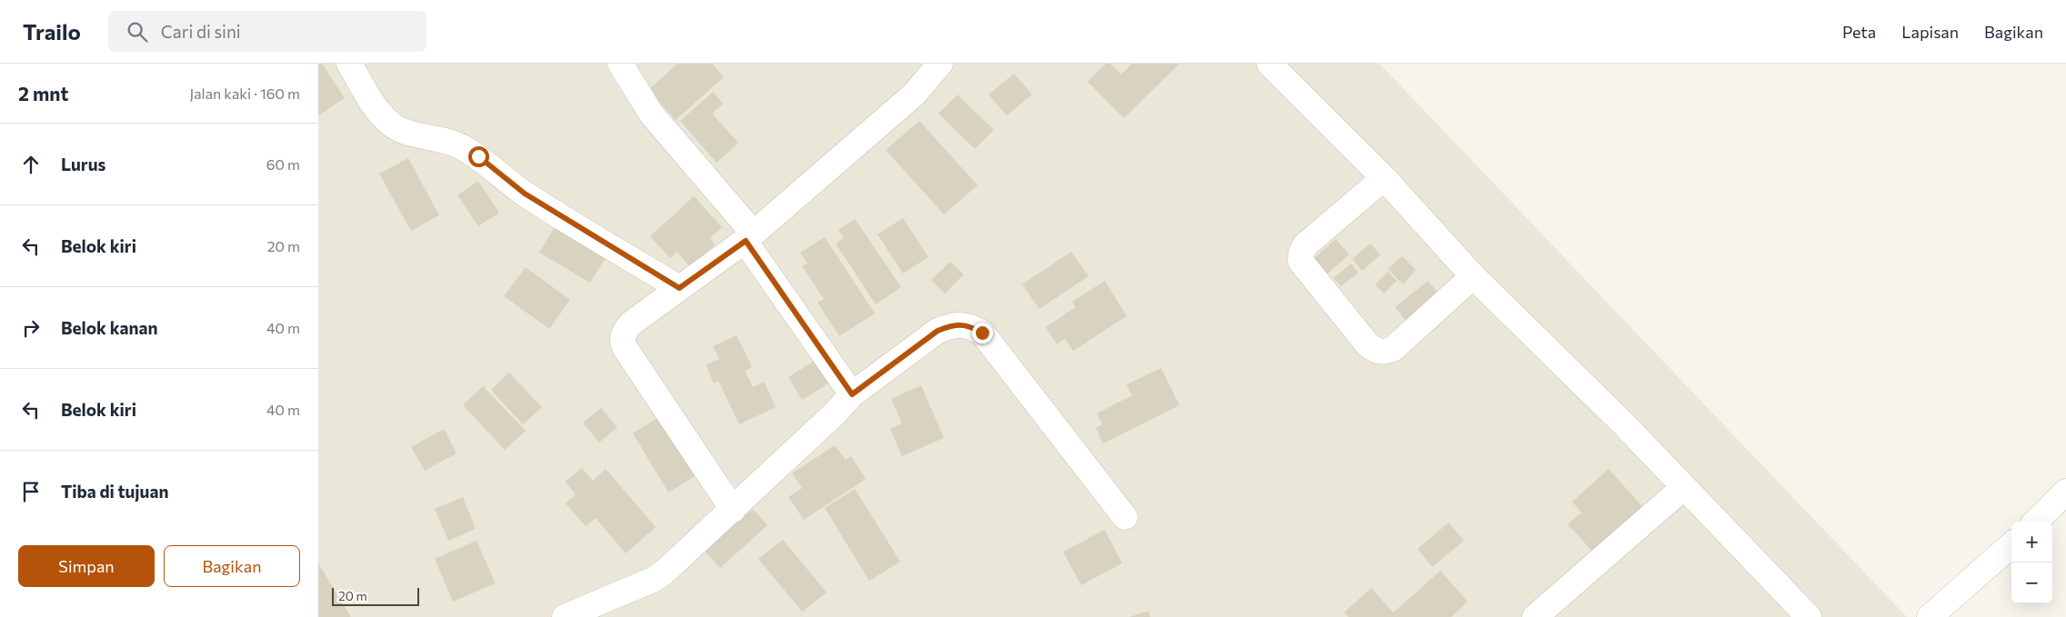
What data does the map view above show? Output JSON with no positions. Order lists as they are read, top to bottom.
{
  "scale_bar": "20 m",
  "page": {
    "header": "Trailo",
    "search": "Cari di sini",
    "nav": ["Peta", "Lapisan", "Bagikan"],
    "heading": ["2 mnt", "Jalan kaki · 160 m"],
    "list": [
      ["Lurus", "60 m"],
      ["Belok kiri", "20 m"],
      ["Belok kanan", "40 m"],
      ["Belok kiri", "40 m"],
      "Tiba di tujuan"
    ],
    "map_buttons": ["+", "−"],
    "buttons": ["Simpan", "Bagikan"],
    "scale": "20 m"
  }
}
